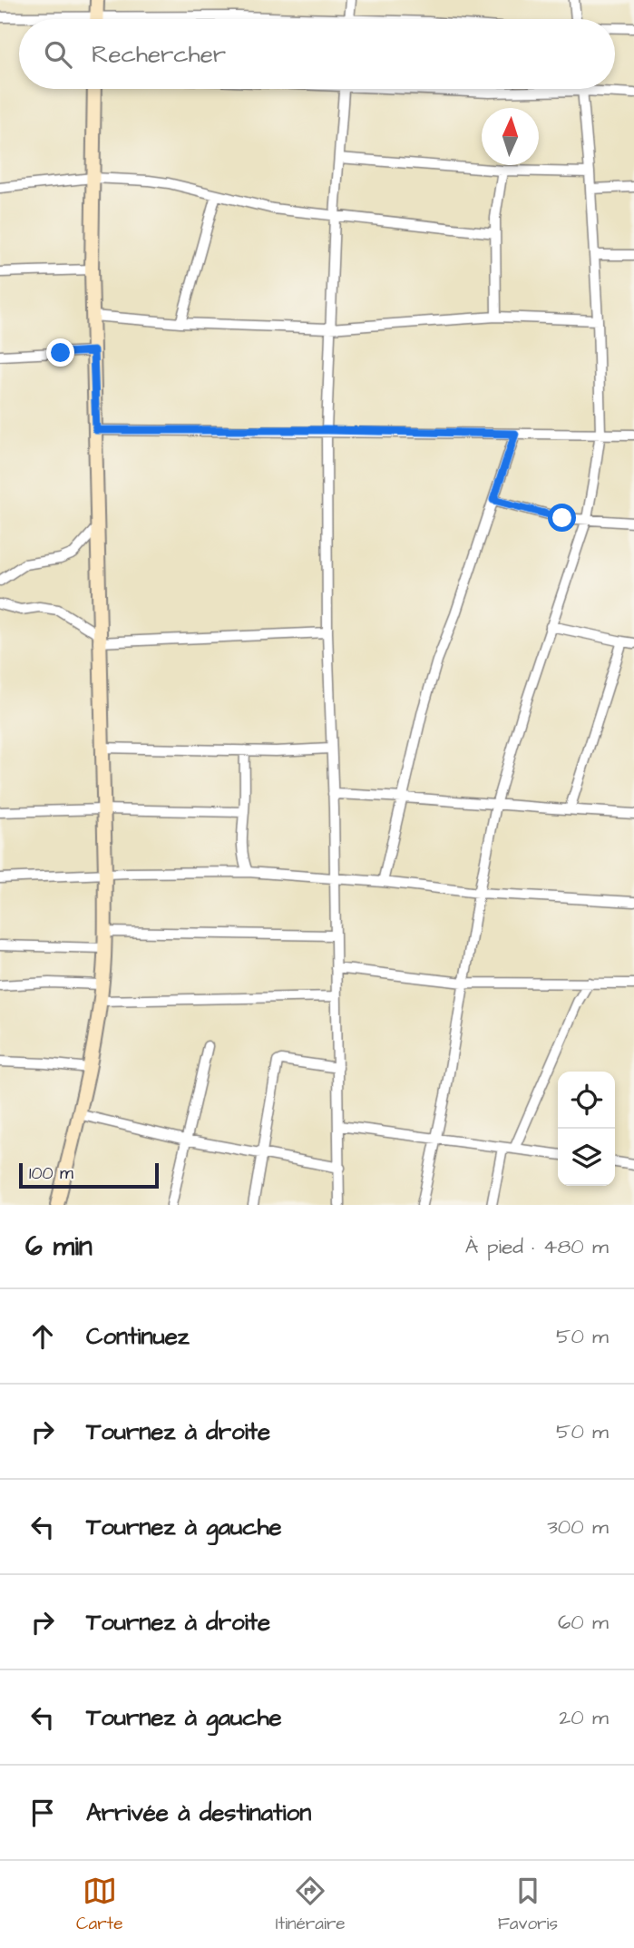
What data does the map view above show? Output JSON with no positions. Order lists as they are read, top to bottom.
{
  "scale_bar": "100 m",
  "north": "top",
  "page": {
    "search": "Rechercher",
    "scale": "100 m",
    "heading": ["6 min", "À pied · 480 m"],
    "list": [
      ["Continuez", "50 m"],
      ["Tournez à droite", "50 m"],
      ["Tournez à gauche", "300 m"],
      ["Tournez à droite", "60 m"],
      ["Tournez à gauche", "20 m"],
      "Arrivée à destination"
    ],
    "nav": ["Carte", "Itinéraire", "Favoris"]
  }
}
